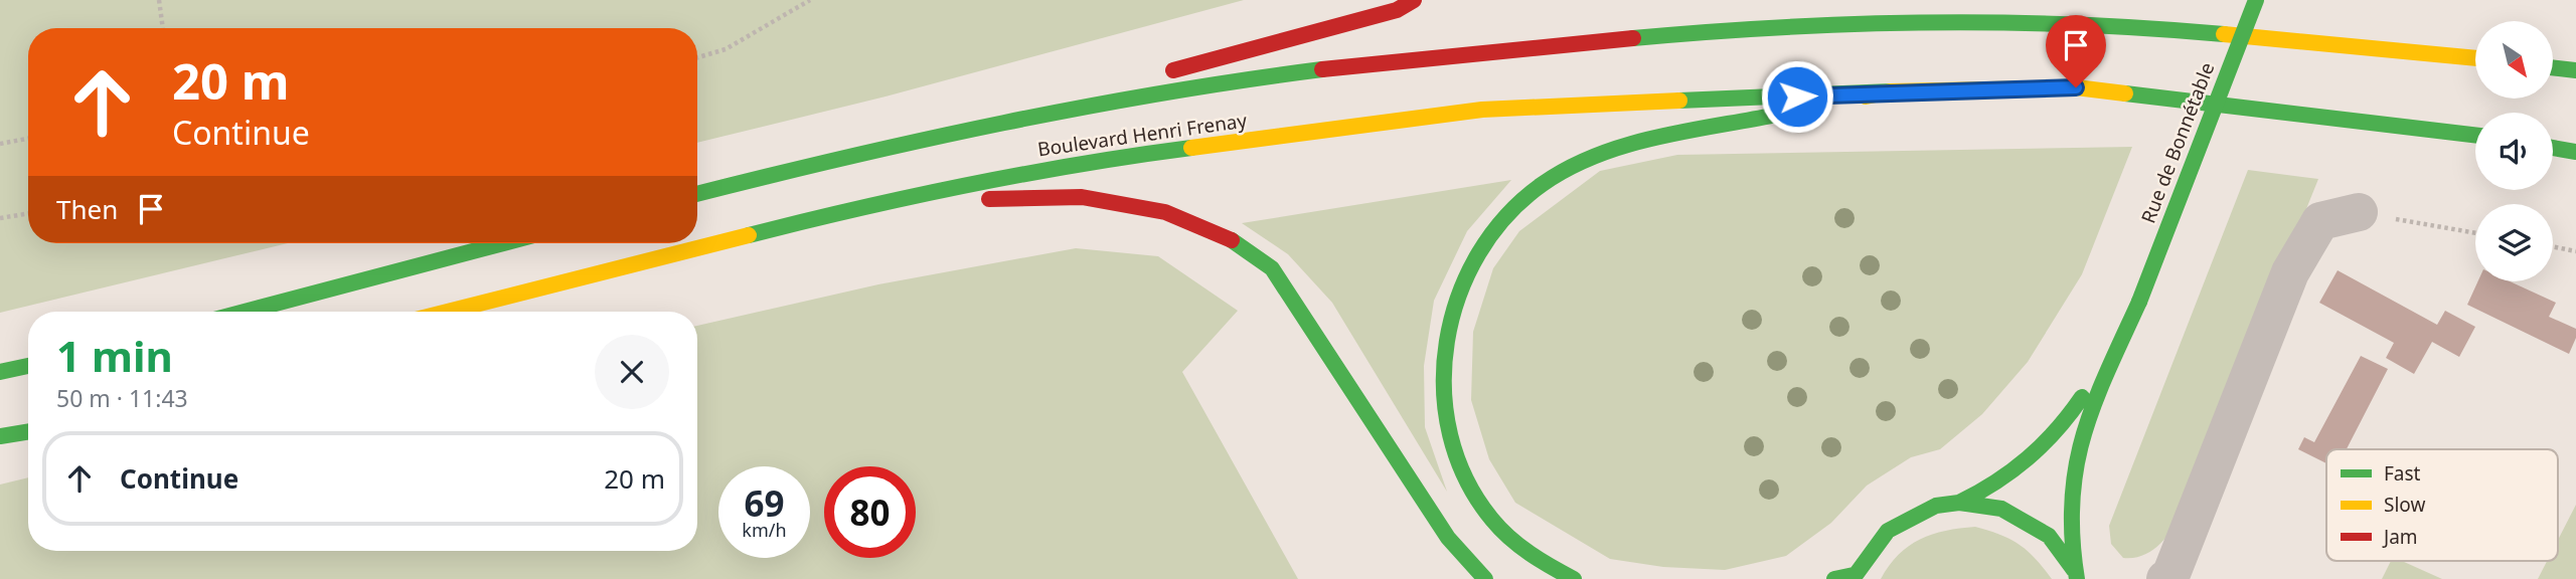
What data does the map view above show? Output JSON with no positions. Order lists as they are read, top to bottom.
{
  "streets": {
    "main road": ["Boulevard Henri Frenay", "Rue de Bonnétable"]
  },
  "legend": ["Fast", "Slow", "Jam"],
  "north": "bottom right",
  "page": {
    "turn": ["20 m", "Continue"],
    "then": "Then",
    "heading": ["1 min", "50 m · 11:43"],
    "list": [
      {
        "name": "Continue",
        "value": "20 m"
      }
    ],
    "speed": "69 km/h",
    "limit": "80"
  }
}
